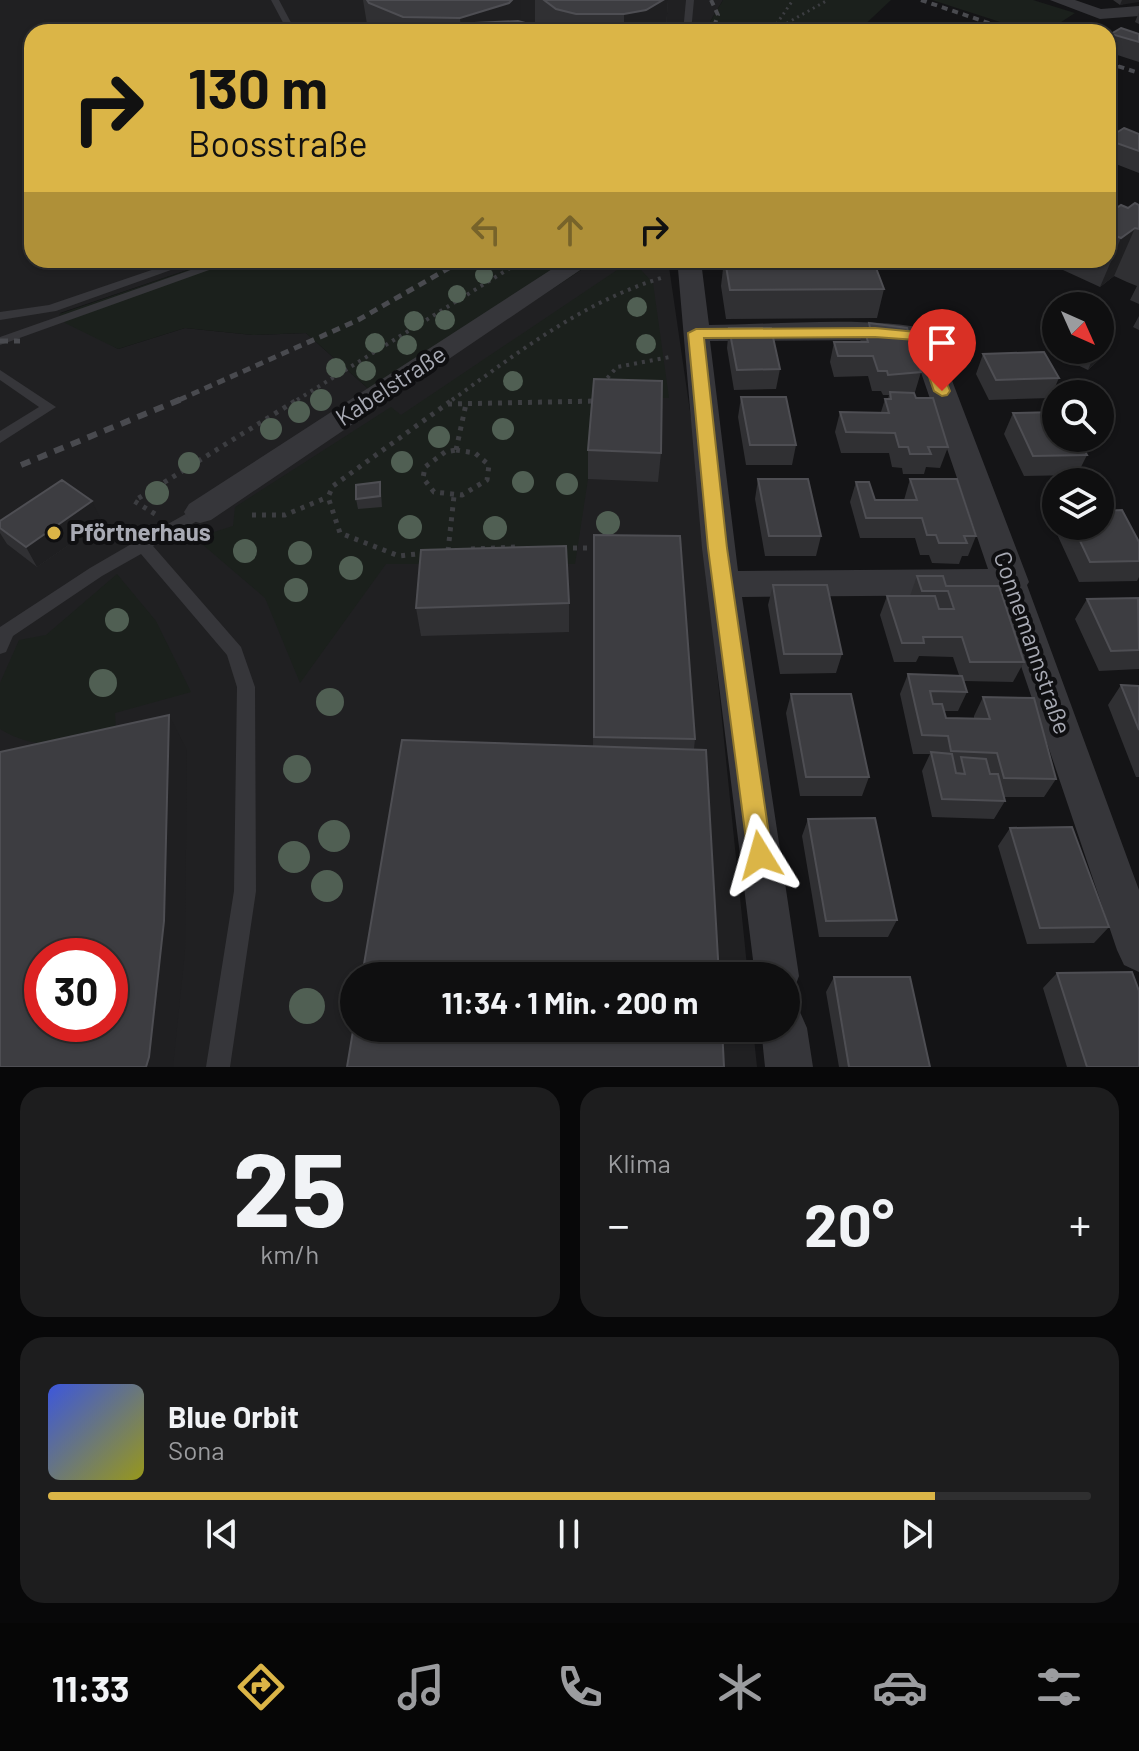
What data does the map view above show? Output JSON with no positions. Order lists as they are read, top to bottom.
{
  "streets": {
    "street": ["Kabelstraße", "Connemannstraße"]
  },
  "places": ["Pförtnerhaus"],
  "north": "bottom right",
  "page": {
    "turn": ["130 m", "Boosstraße"],
    "limit": "30",
    "trip": "11:34 · 1 Min. · 200 m",
    "tile": [
      ["25", "km/h"],
      "Klima"
    ],
    "heat": ["−", "20°", "+"],
    "song": ["Blue Orbit", "Sona"],
    "tabs": "11:33"
  }
}
